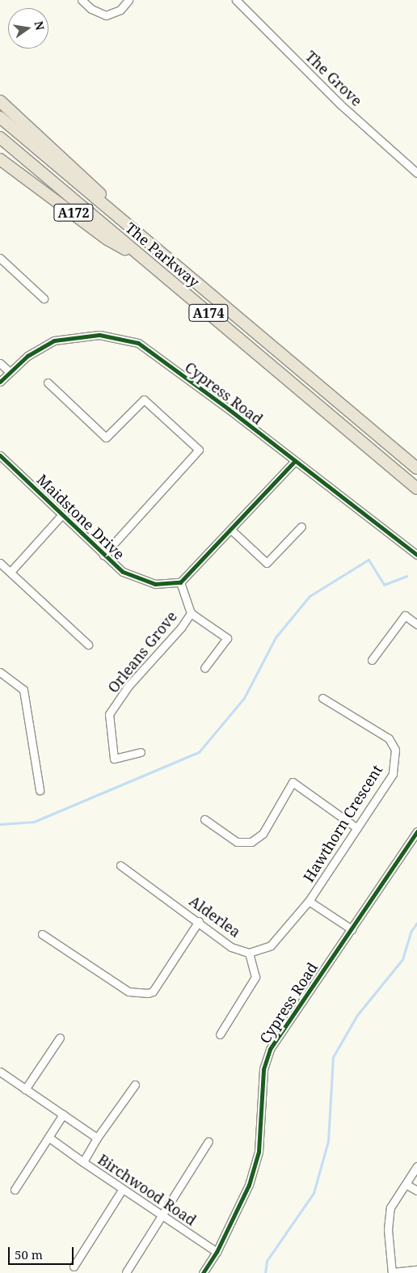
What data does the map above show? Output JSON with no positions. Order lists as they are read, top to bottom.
{
  "streets": {
    "highway": ["A172", "The Parkway", "A174"],
    "street": [
      "The Grove",
      "Cypress Road",
      "Maidstone Drive",
      "Orleans Grove",
      "Hawthorn Crescent",
      "Alderlea",
      "Birchwood Road"
    ]
  },
  "crossings": [
    ["A172", "The Parkway"],
    ["The Parkway", "A174"],
    ["Cypress Road", "Hawthorn Crescent"],
    ["Cypress Road", "Birchwood Road"],
    ["Maidstone Drive", "Orleans Grove"],
    ["Hawthorn Crescent", "Alderlea"]
  ],
  "scale_bar": "50 m",
  "north": "right"
}
